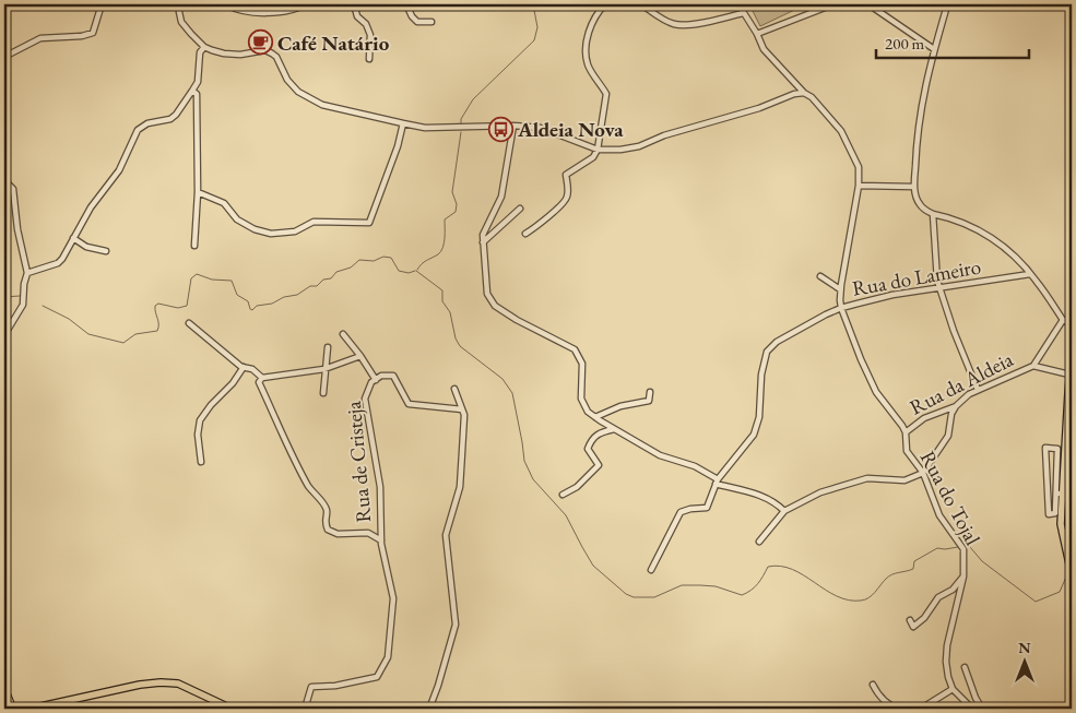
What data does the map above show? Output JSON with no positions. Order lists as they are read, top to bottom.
{
  "streets": {
    "street": [
      "Rua do Lameiro",
      "Rua da Aldeia",
      "Rua de Cristeja",
      "Rua do Tojal"
    ]
  },
  "crossings": [
    ["Rua do Lameiro", "Rua do Tojal"],
    ["Rua da Aldeia", "Rua do Tojal"]
  ],
  "places": {
    "cafe": ["Café Natário"],
    "bus stop": ["Aldeia Nova"]
  },
  "scale_bar": "200 m",
  "north": "top"
}
